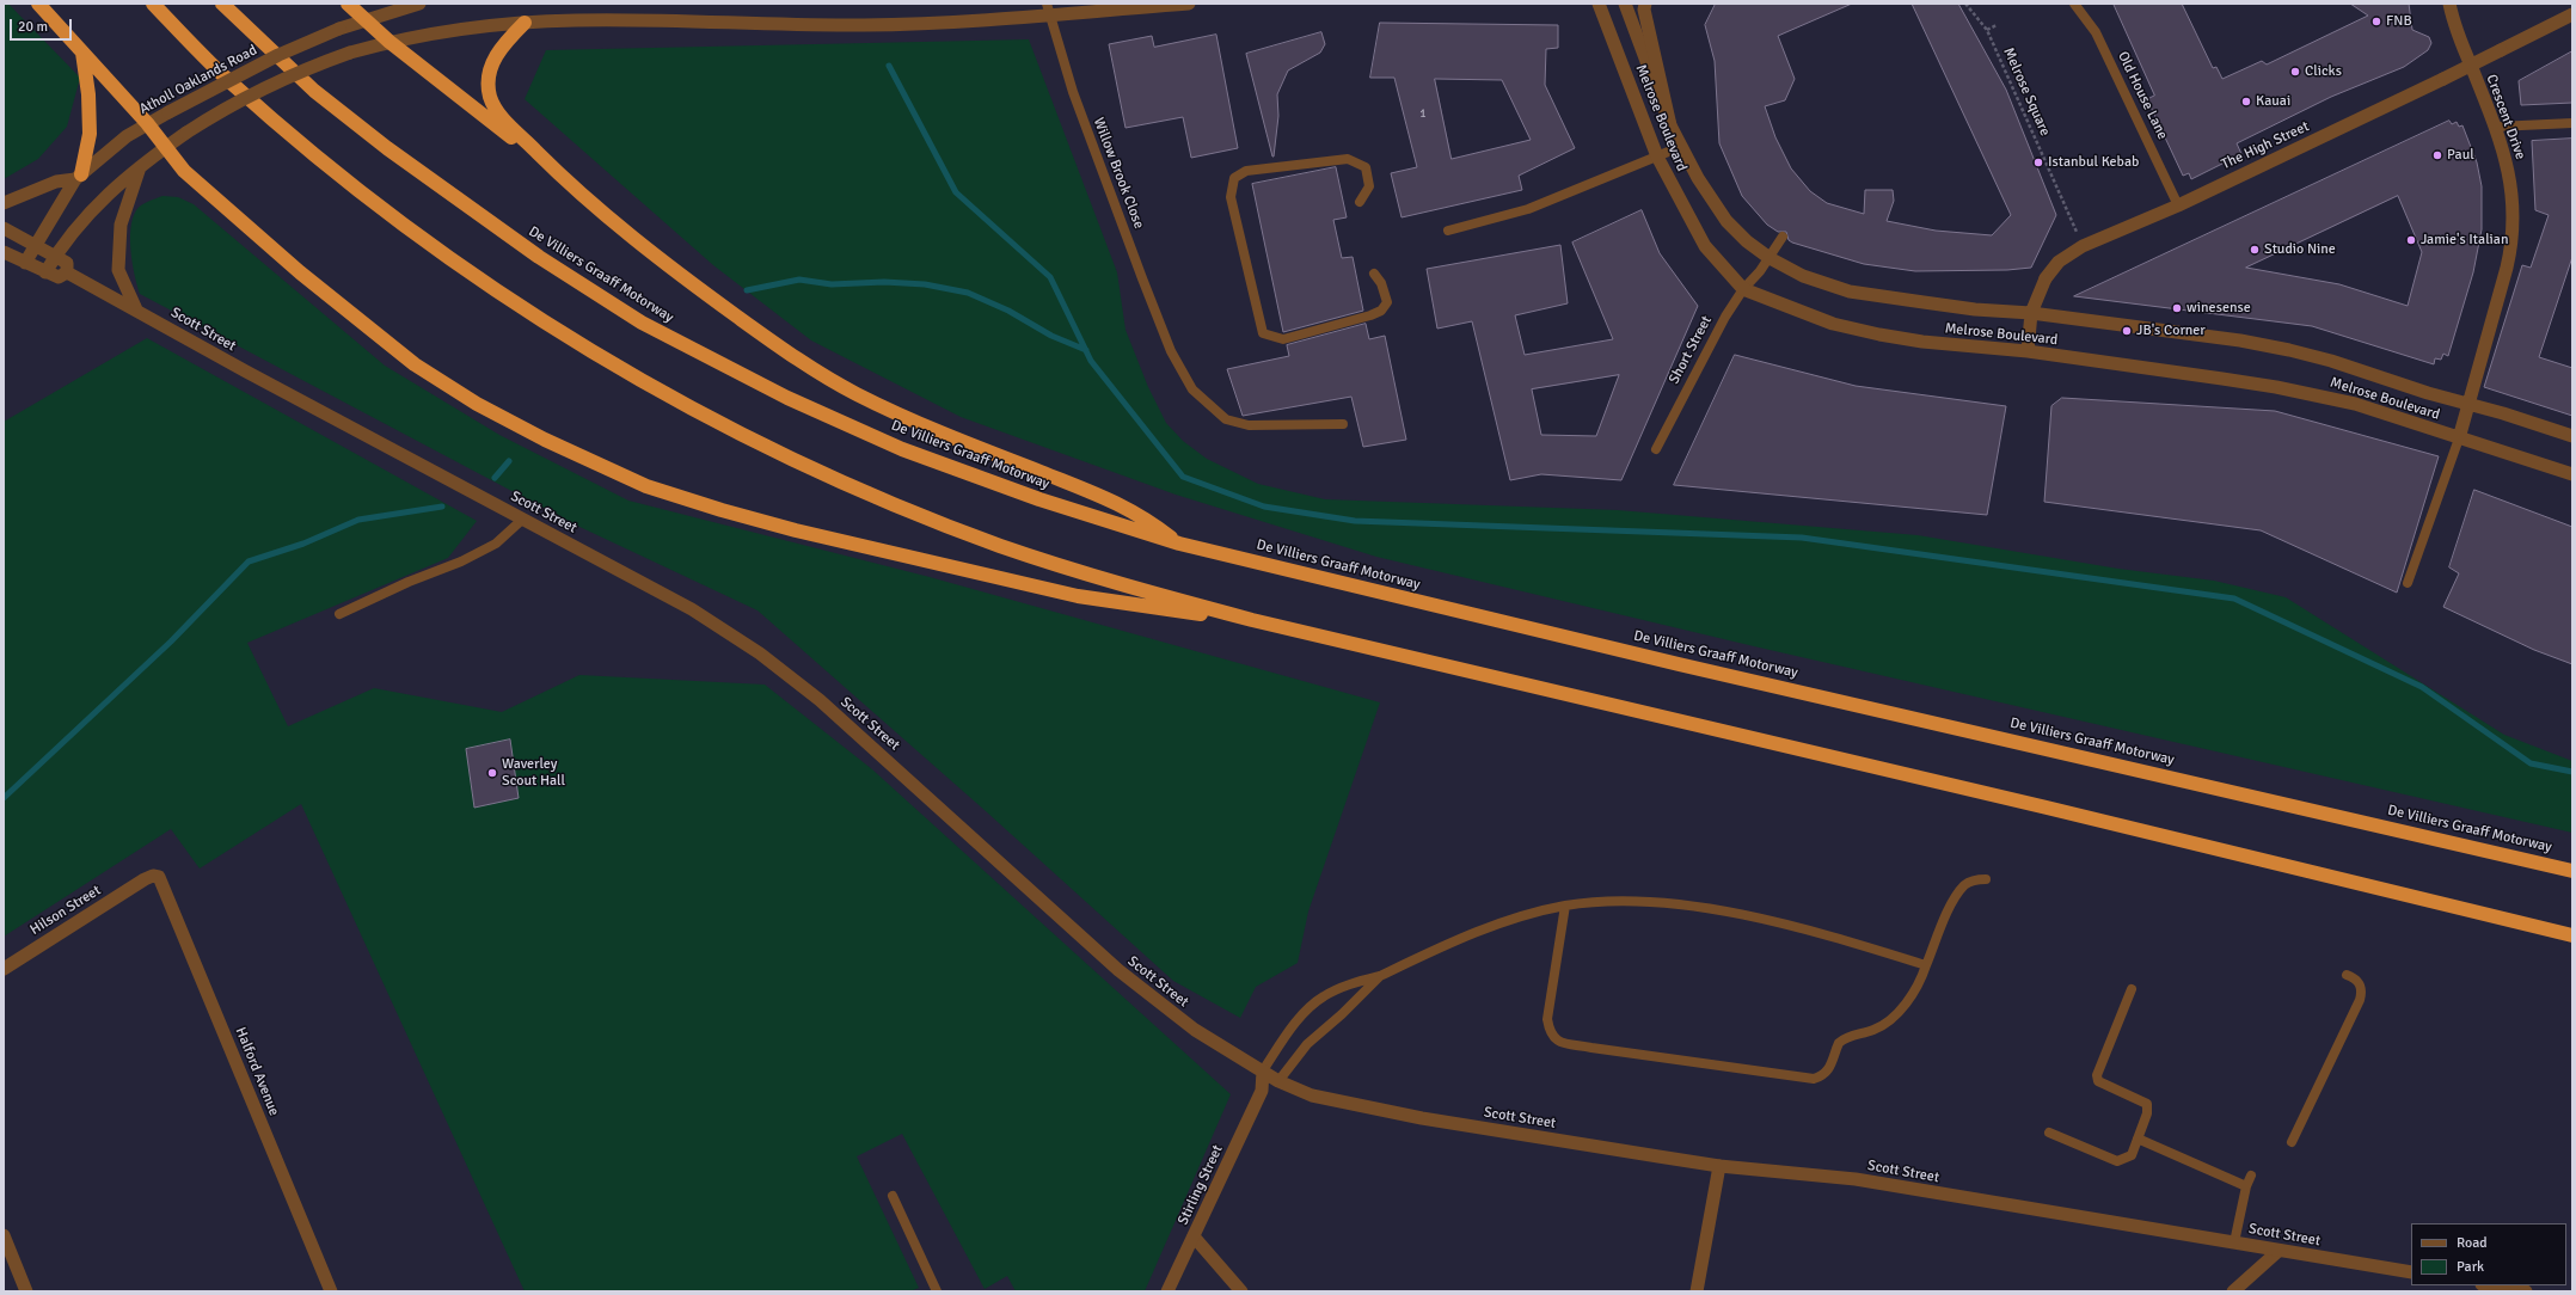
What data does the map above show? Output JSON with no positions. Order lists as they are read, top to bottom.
{
  "streets": {
    "highway": ["De Villiers Graaff Motorway"],
    "street": [
      "Atholl Oaklands Road",
      "Crescent Drive",
      "Melrose Boulevard",
      "The High Street",
      "Scott Street",
      "Hilson Street",
      "Halford Avenue",
      "Stirling Street"
    ],
    "lane": ["Old House Lane", "Willow Brook Close", "Short Street"],
    "path": ["Melrose Square"]
  },
  "crossings": [
    ["Melrose Square", "The High Street"],
    ["Old House Lane", "The High Street"],
    ["Crescent Drive", "Melrose Boulevard"],
    ["Crescent Drive", "The High Street"],
    ["Melrose Boulevard", "The High Street"],
    ["Melrose Boulevard", "Short Street"],
    ["Scott Street", "Stirling Street"],
    ["Hilson Street", "Halford Avenue"]
  ],
  "places": [
    "FNB",
    "Clicks",
    "Kauai",
    "Paul",
    "Istanbul Kebab",
    "Jamie's Italian",
    "Studio Nine",
    "winesense",
    "JB's Corner",
    "Waverley Scout Hall"
  ],
  "house_numbers": ["1"],
  "legend": ["Road", "Park"],
  "scale_bar": "20 m"
}
